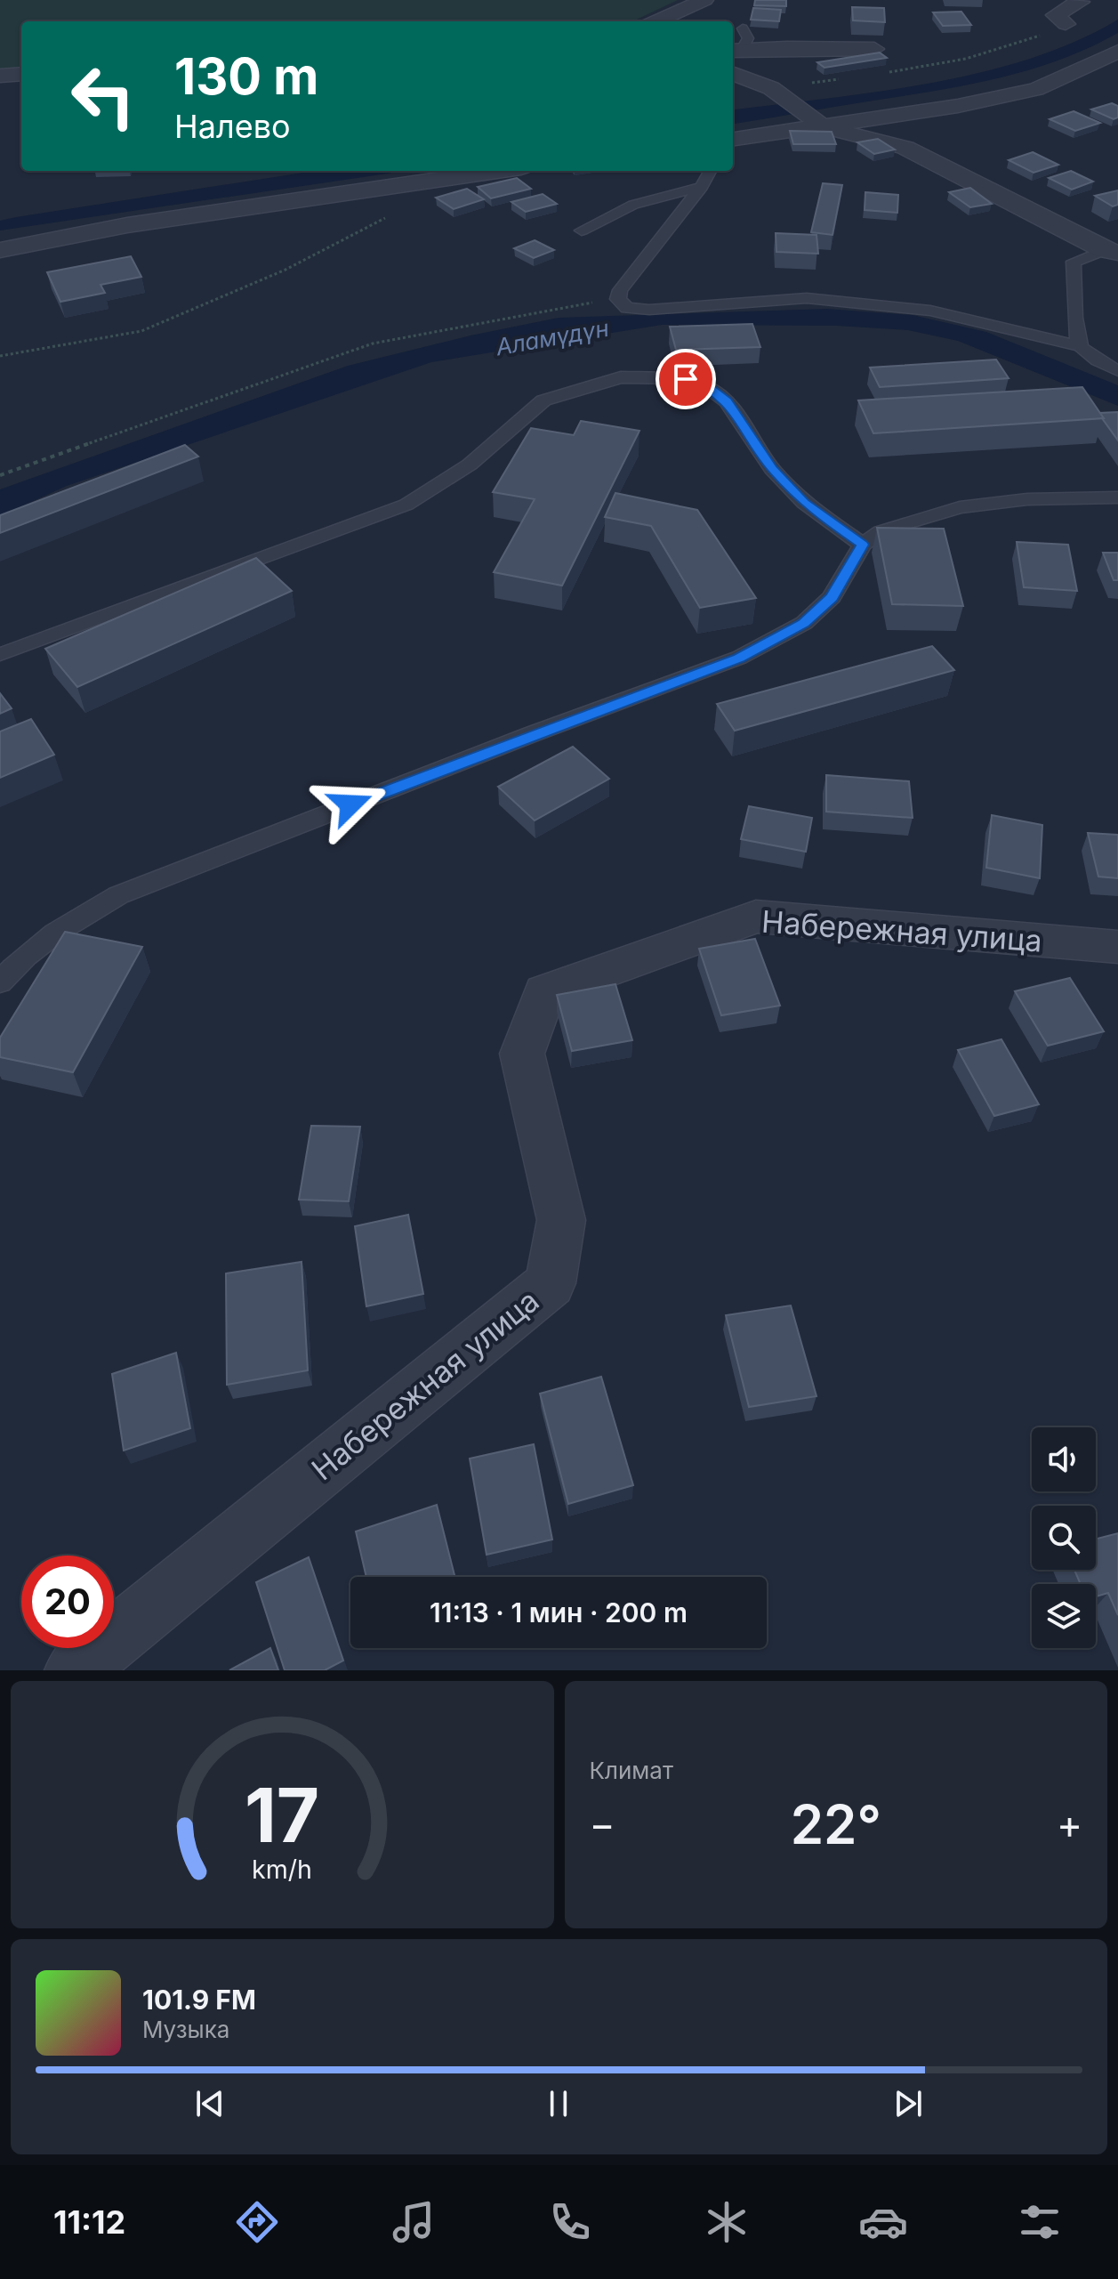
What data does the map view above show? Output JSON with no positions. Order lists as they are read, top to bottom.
{
  "streets": {
    "street": ["Набережная улица"]
  },
  "water": ["Аламүдүн"],
  "page": {
    "turn": ["130 m", "Налево"],
    "limit": "20",
    "trip": "11:13 · 1 мин · 200 m",
    "tile": "Климат",
    "heat": ["−", "22°", "+"],
    "song": ["101.9 FM", "Музыка"],
    "tabs": "11:12",
    "gauge": ["17", "km/h"]
  }
}
